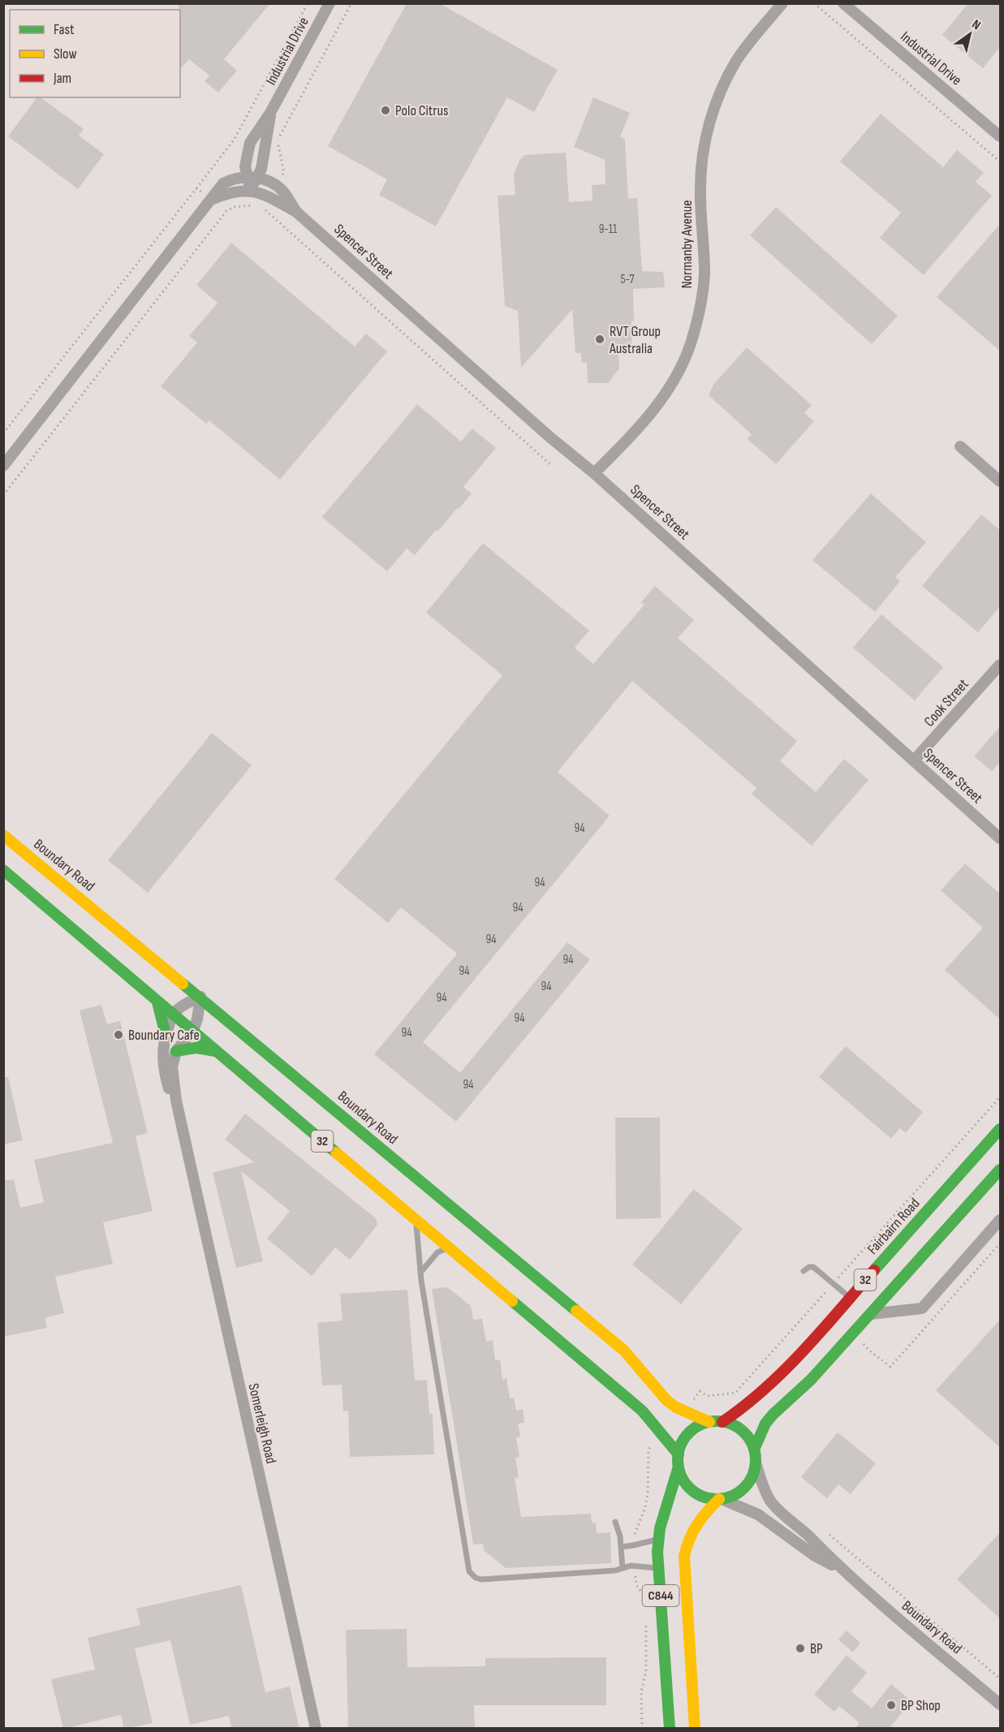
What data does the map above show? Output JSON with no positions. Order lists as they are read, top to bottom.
{
  "streets": {
    "main road": [
      "Boundary Road",
      "32",
      "Fairbairn Road",
      "C844"
    ],
    "street": [
      "Industrial Drive",
      "Normanby Avenue",
      "Spencer Street",
      "Cook Street",
      "Somerleigh Road"
    ]
  },
  "crossings": [
    ["Industrial Drive", "Spencer Street"],
    ["Normanby Avenue", "Spencer Street"],
    ["Spencer Street", "Cook Street"],
    ["Boundary Road", "32"],
    ["Boundary Road", "Fairbairn Road"],
    ["Boundary Road", "C844"],
    ["32", "Fairbairn Road"],
    ["32", "Somerleigh Road"],
    ["32", "C844"],
    ["Fairbairn Road", "C844"]
  ],
  "places": [
    "Polo Citrus",
    "RVT Group Australia",
    "Boundary Cafe",
    "BP",
    "BP Shop"
  ],
  "house_numbers": [
    "9-11",
    "5-7",
    "94",
    "94",
    "94",
    "94",
    "94",
    "94",
    "94",
    "94",
    "94",
    "94",
    "94"
  ],
  "legend": ["Fast", "Slow", "Jam"],
  "north": "top right"
}
